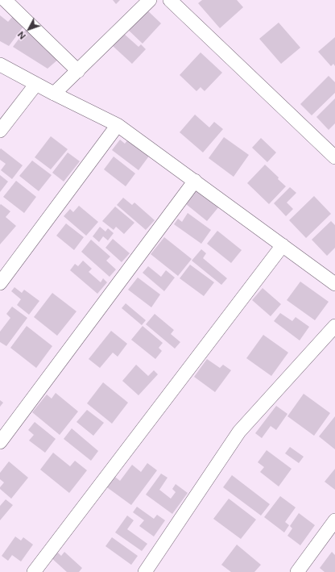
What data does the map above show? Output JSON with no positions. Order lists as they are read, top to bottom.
{
  "north": "bottom left"
}
